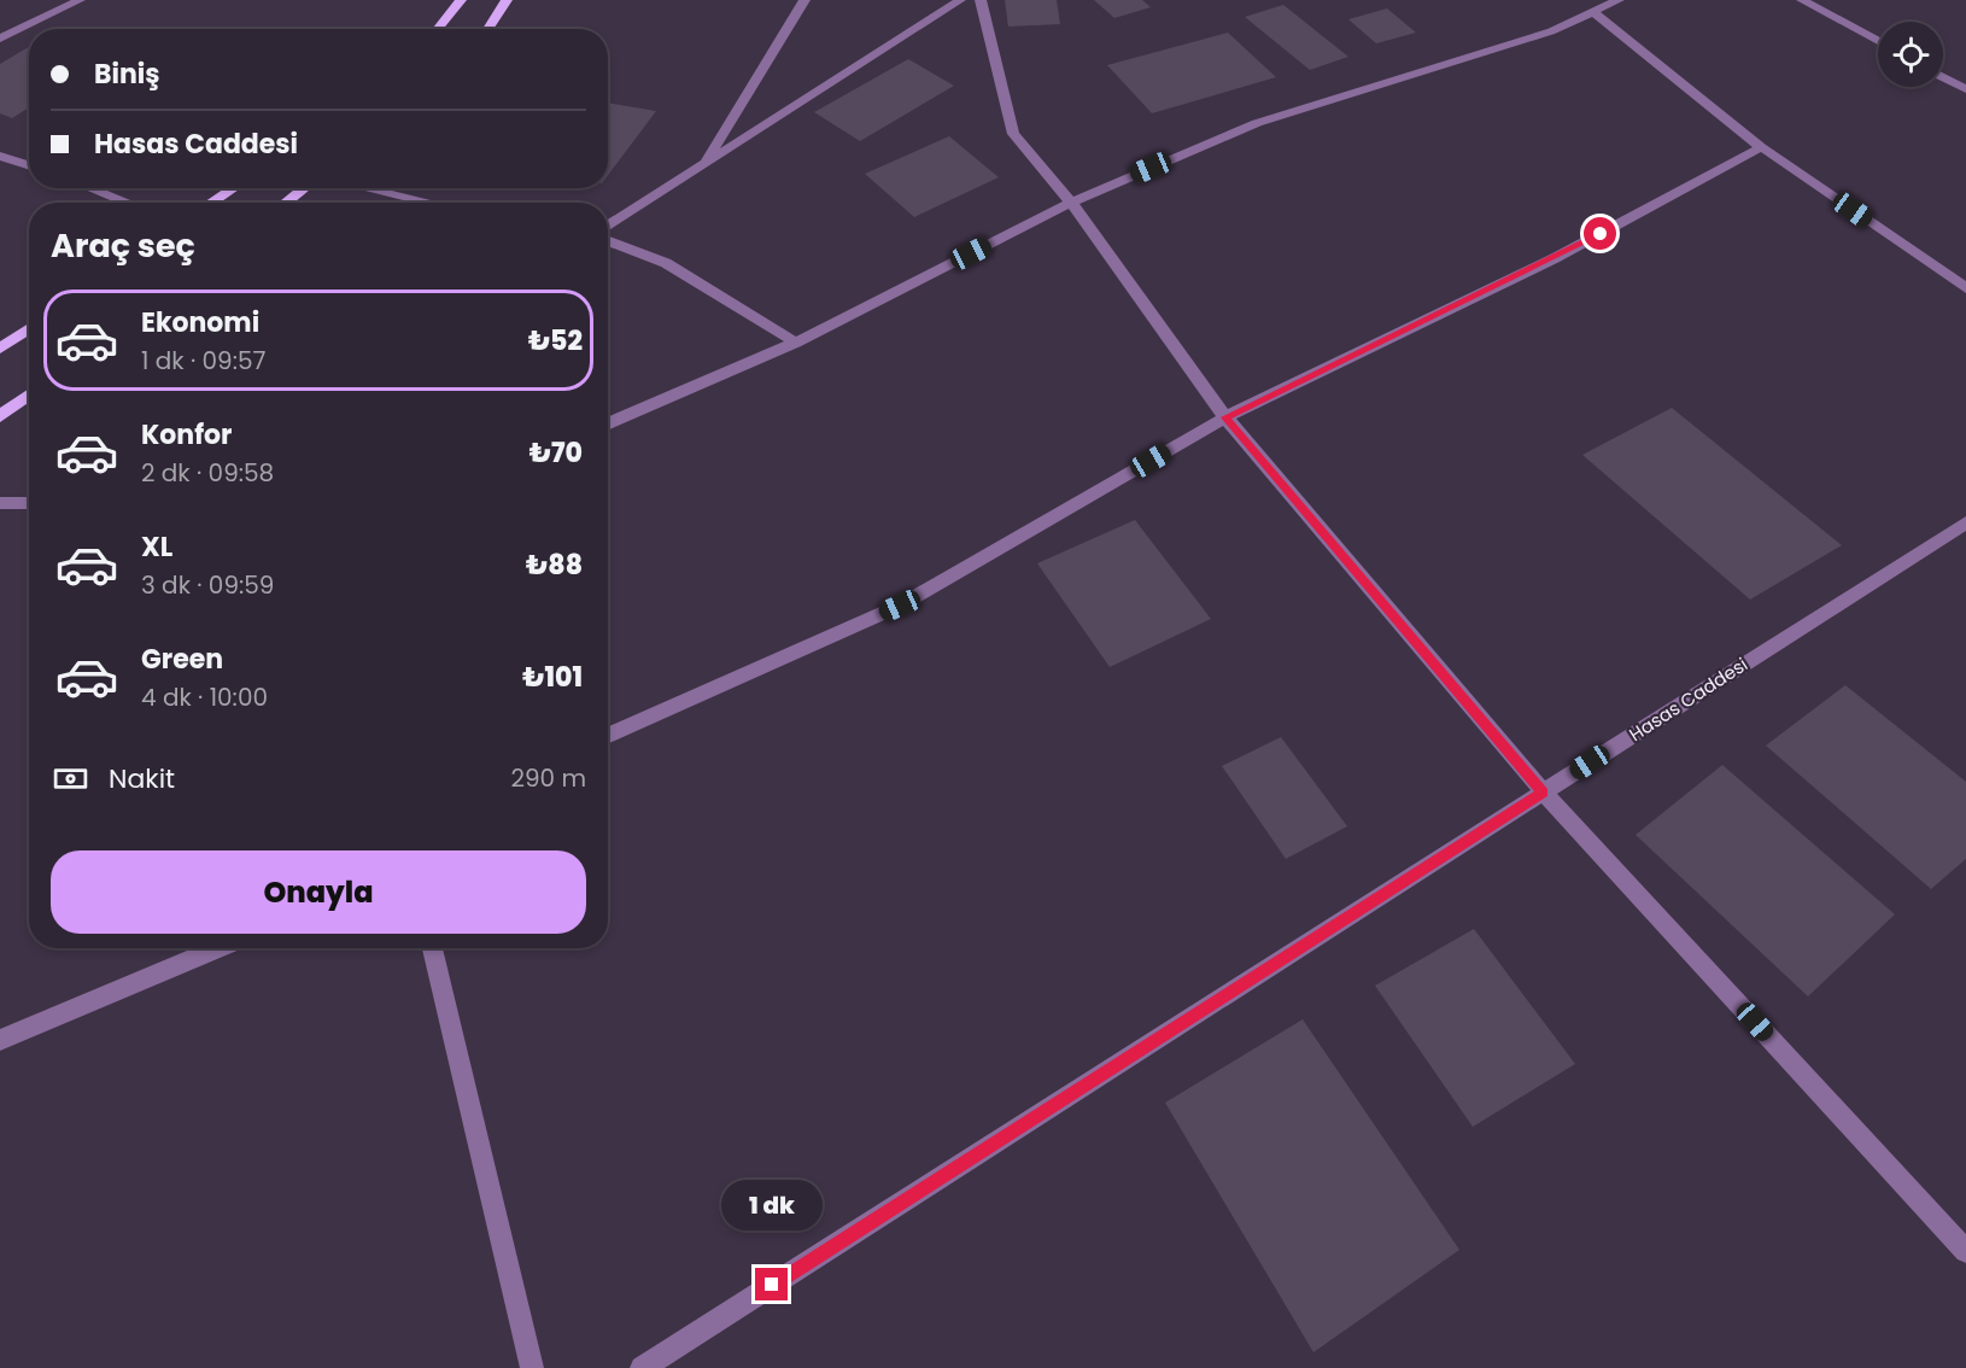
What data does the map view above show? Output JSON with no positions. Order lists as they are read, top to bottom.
{
  "streets": {
    "street": ["Hasas Caddesi"]
  },
  "page": {
    "banner": ["Biniş", "Hasas Caddesi"],
    "heading": "Araç seç",
    "list": [
      {
        "name": "Ekonomi",
        "note": "1 dk · 09:57",
        "value": "₺52"
      },
      {
        "name": "Konfor",
        "note": "2 dk · 09:58",
        "value": "₺70"
      },
      {
        "name": "XL",
        "note": "3 dk · 09:59",
        "value": "₺88"
      },
      {
        "name": "Green",
        "note": "4 dk · 10:00",
        "value": "₺101"
      }
    ],
    "pay": ["Nakit", "290 m"],
    "buttons": "Onayla",
    "bubble": "1 dk"
  }
}
